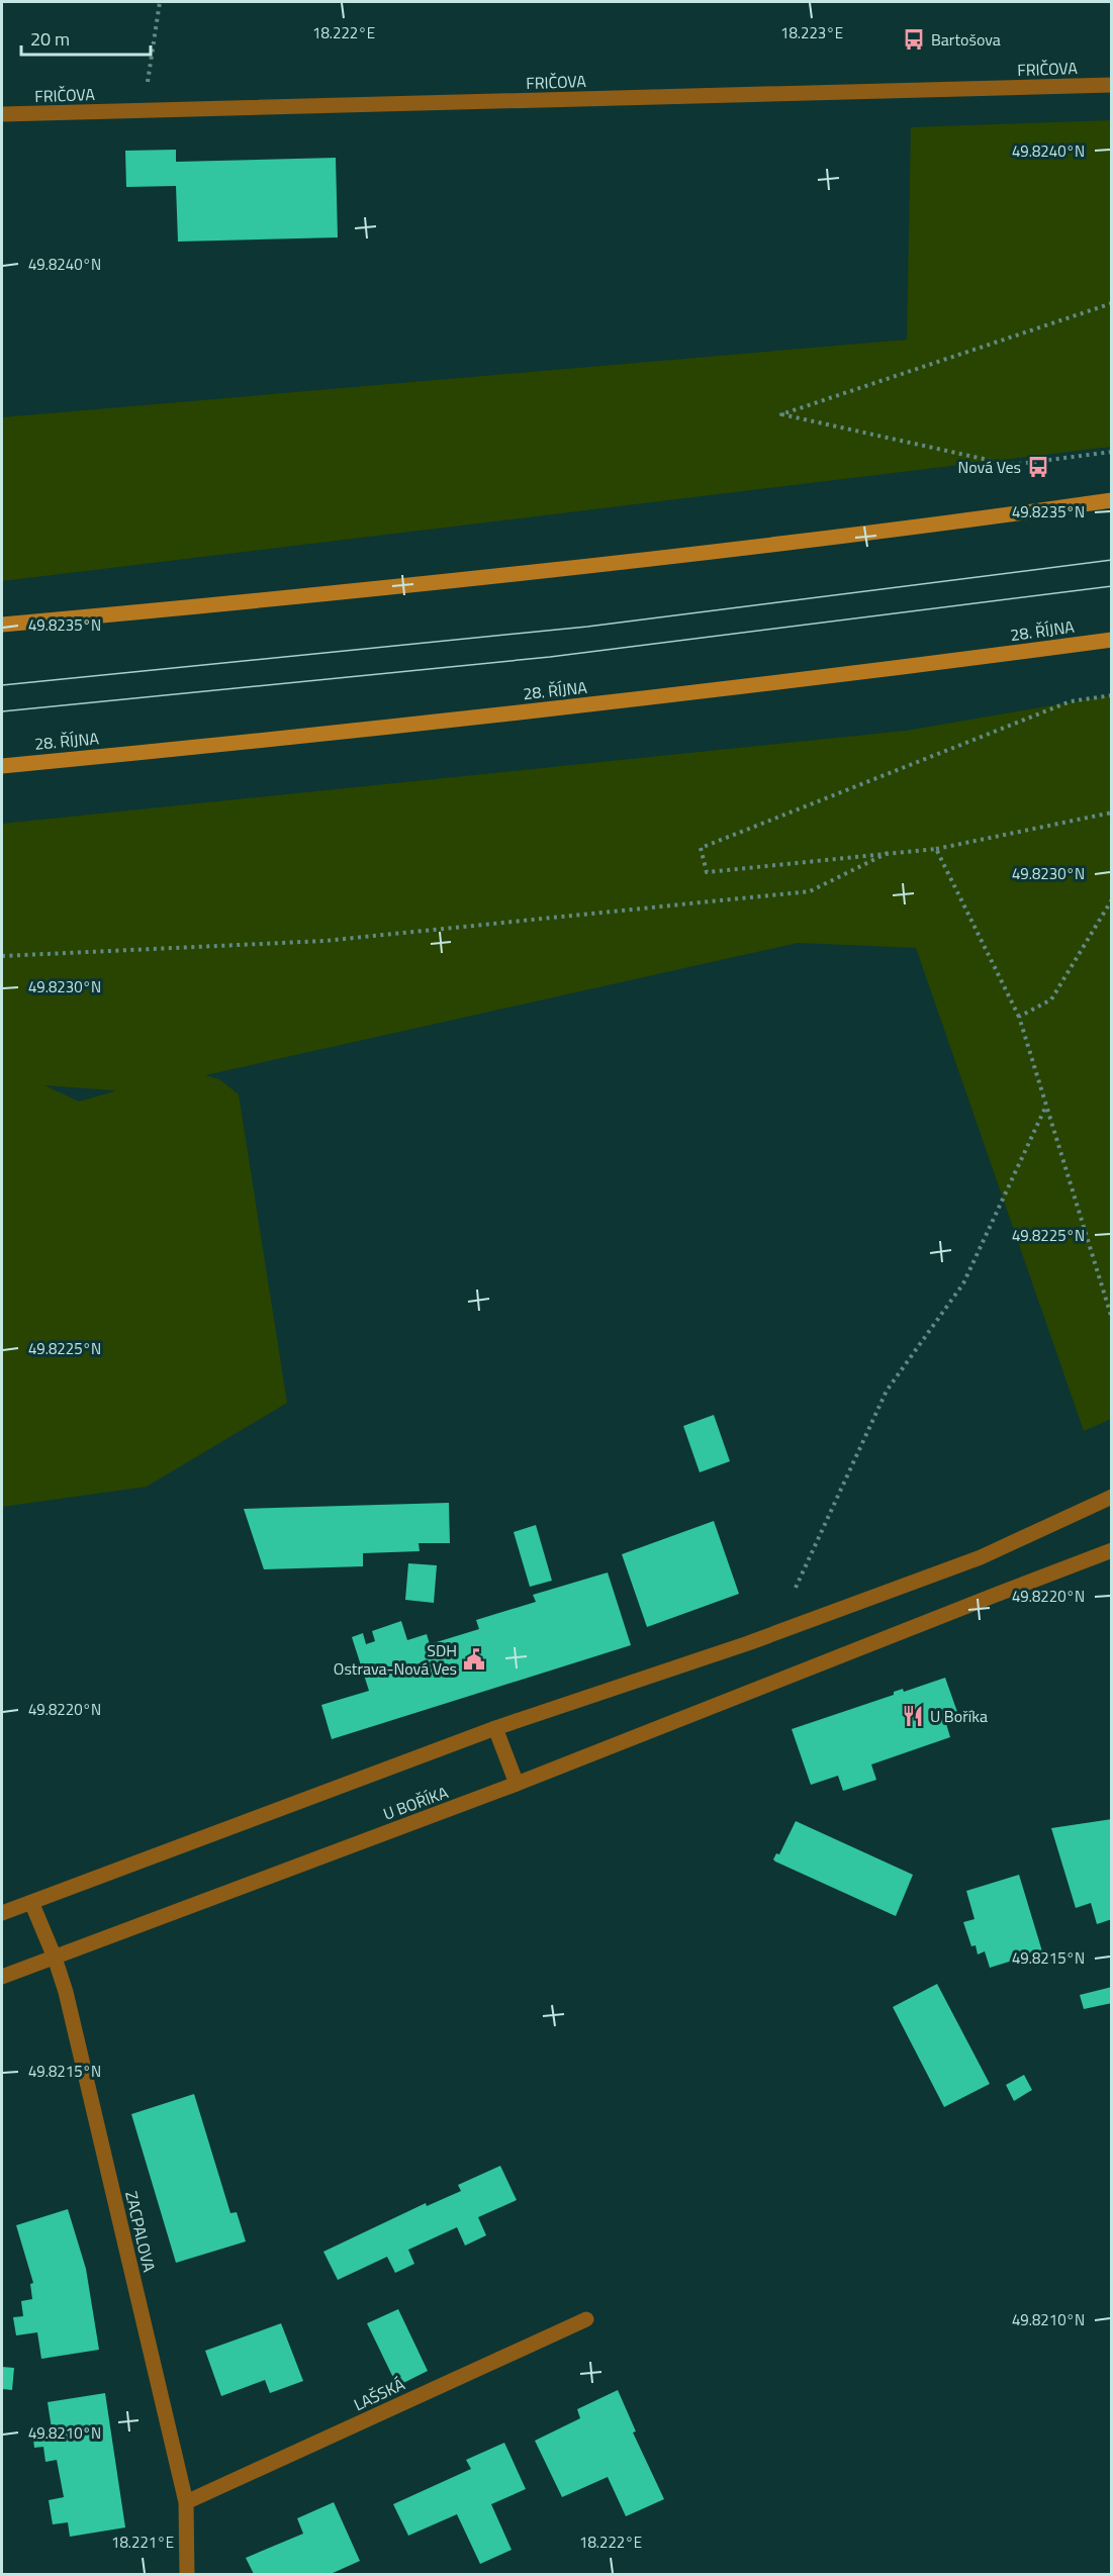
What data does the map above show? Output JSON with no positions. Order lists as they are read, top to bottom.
{
  "streets": {
    "main road": ["28. ŘÍJNA"],
    "street": [
      "FRIČOVA",
      "U BOŘÍKA",
      "ZACPALOVA",
      "LAŠSKÁ"
    ]
  },
  "crossings": [
    ["U BOŘÍKA", "ZACPALOVA"],
    ["ZACPALOVA", "LAŠSKÁ"]
  ],
  "places": {
    "bus stop": ["Bartošova", "Nová Ves"],
    "public building": ["SDH Ostrava-Nová Ves"],
    "restaurant": ["U Boříka"]
  },
  "scale_bar": "20 m",
  "coordinates": [
    "18.222°E",
    "18.223°E",
    "49.8240°N",
    "49.8235°N",
    "49.8230°N",
    "49.8225°N",
    "49.8220°N",
    "49.8215°N",
    "49.8210°N",
    "18.221°E"
  ]
}
